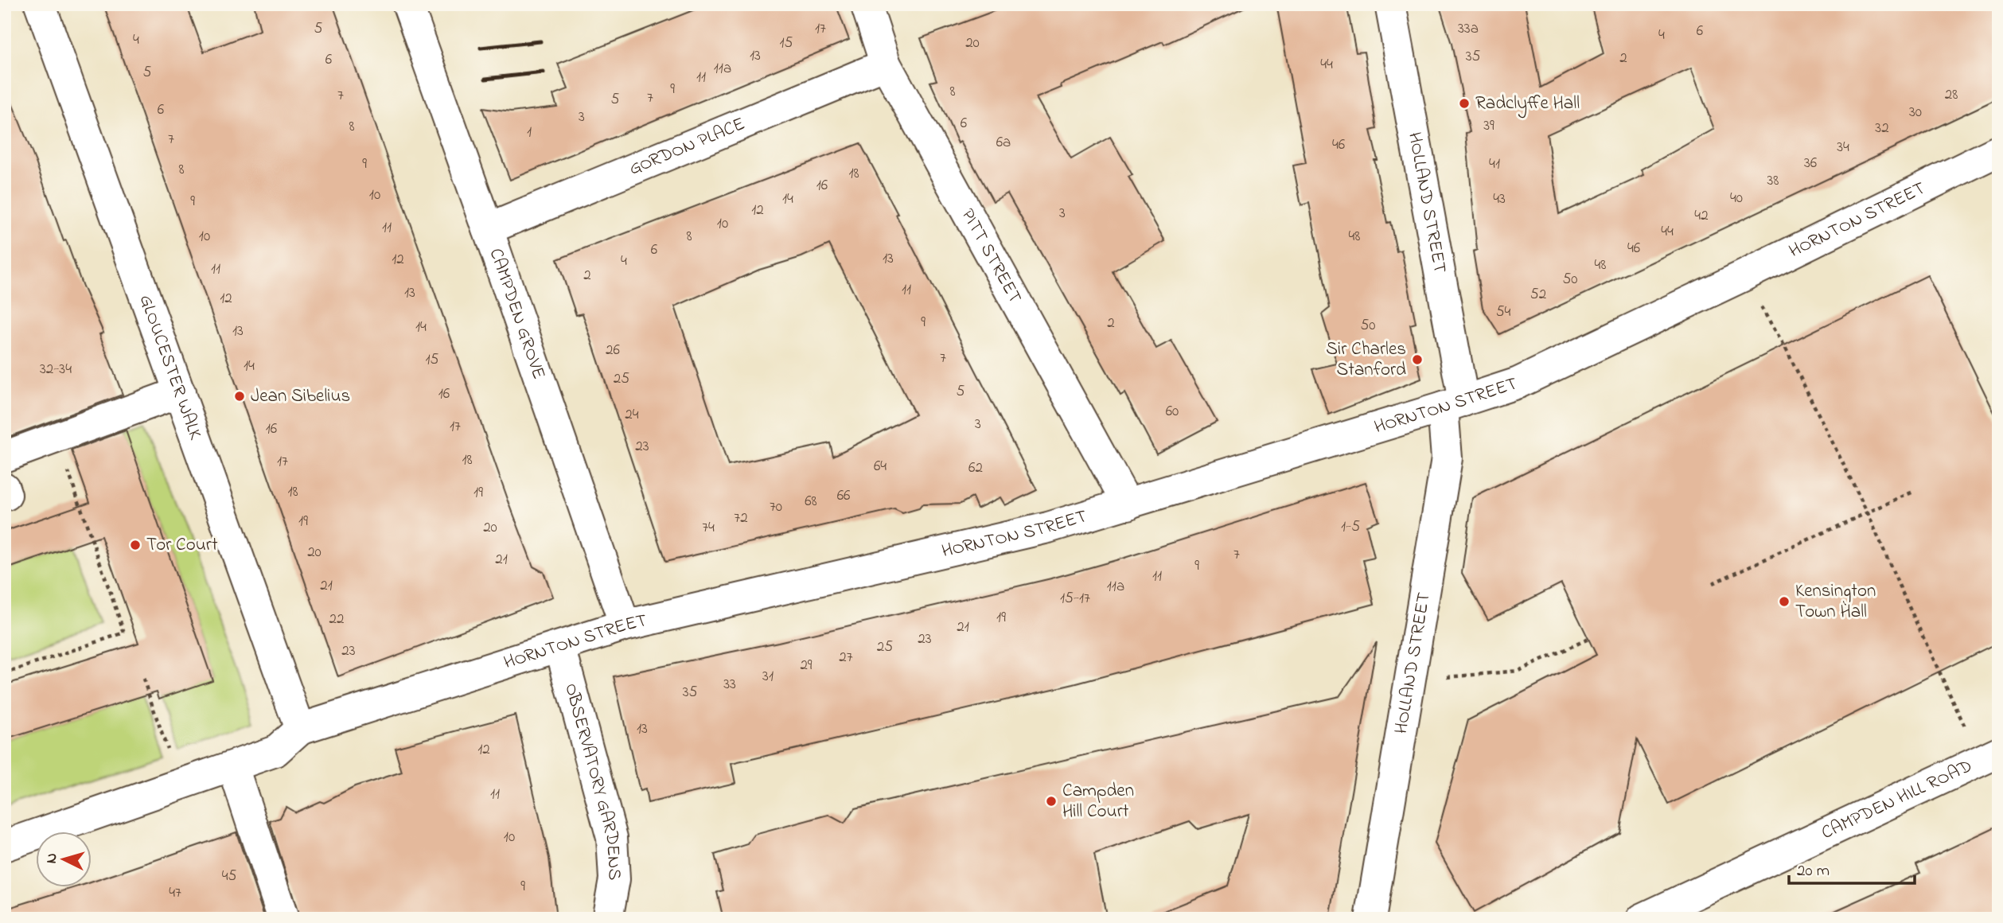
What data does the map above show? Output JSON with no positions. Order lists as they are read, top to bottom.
{
  "streets": {
    "street": [
      "GORDON PLACE",
      "HOLLAND STREET",
      "HORNTON STREET",
      "PITT STREET",
      "CAMPDEN GROVE",
      "GLOUCESTER WALK",
      "OBSERVATORY GARDENS",
      "CAMPDEN HILL ROAD"
    ]
  },
  "crossings": [
    ["GORDON PLACE", "PITT STREET"],
    ["GORDON PLACE", "CAMPDEN GROVE"],
    ["HOLLAND STREET", "HORNTON STREET"],
    ["HORNTON STREET", "PITT STREET"],
    ["HORNTON STREET", "CAMPDEN GROVE"],
    ["HORNTON STREET", "GLOUCESTER WALK"],
    ["HORNTON STREET", "OBSERVATORY GARDENS"]
  ],
  "places": [
    "Radclyffe Hall",
    "Sir Charles Stanford",
    "Jean Sibelius",
    "Tor Court",
    "Kensington Town Hall",
    "Campden Hill Court"
  ],
  "house_numbers": [
    "5",
    "17",
    "33a",
    "6",
    "4",
    "4",
    "15",
    "20",
    "13",
    "35",
    "2",
    "6",
    "44",
    "11a",
    "5",
    "11",
    "9",
    "8",
    "28",
    "7",
    "7",
    "5",
    "6",
    "30",
    "3",
    "6",
    "39",
    "8",
    "32",
    "1",
    "7",
    "6a",
    "46",
    "34",
    "36",
    "9",
    "41",
    "8",
    "18",
    "38",
    "16",
    "10",
    "40",
    "14",
    "43",
    "9",
    "12",
    "3",
    "42",
    "10",
    "11",
    "44",
    "10",
    "8",
    "48",
    "46",
    "6",
    "13",
    "12",
    "4",
    "48",
    "11",
    "2",
    "50",
    "11",
    "13",
    "52",
    "12",
    "54",
    "9",
    "2",
    "50",
    "14",
    "13",
    "26",
    "7",
    "15",
    "14",
    "32-34",
    "25",
    "5",
    "16",
    "60",
    "24",
    "3",
    "17",
    "16",
    "23",
    "18",
    "17",
    "64",
    "62",
    "18",
    "19",
    "66",
    "68",
    "70",
    "72",
    "19",
    "1-5",
    "20",
    "74",
    "20",
    "7",
    "21",
    "9",
    "11",
    "21",
    "11a",
    "15-17",
    "19",
    "22",
    "21",
    "23",
    "25",
    "23",
    "27",
    "29",
    "31",
    "33",
    "35",
    "13",
    "12",
    "11",
    "10",
    "45",
    "9",
    "47"
  ],
  "scale_bar": "20 m",
  "north": "left"
}
